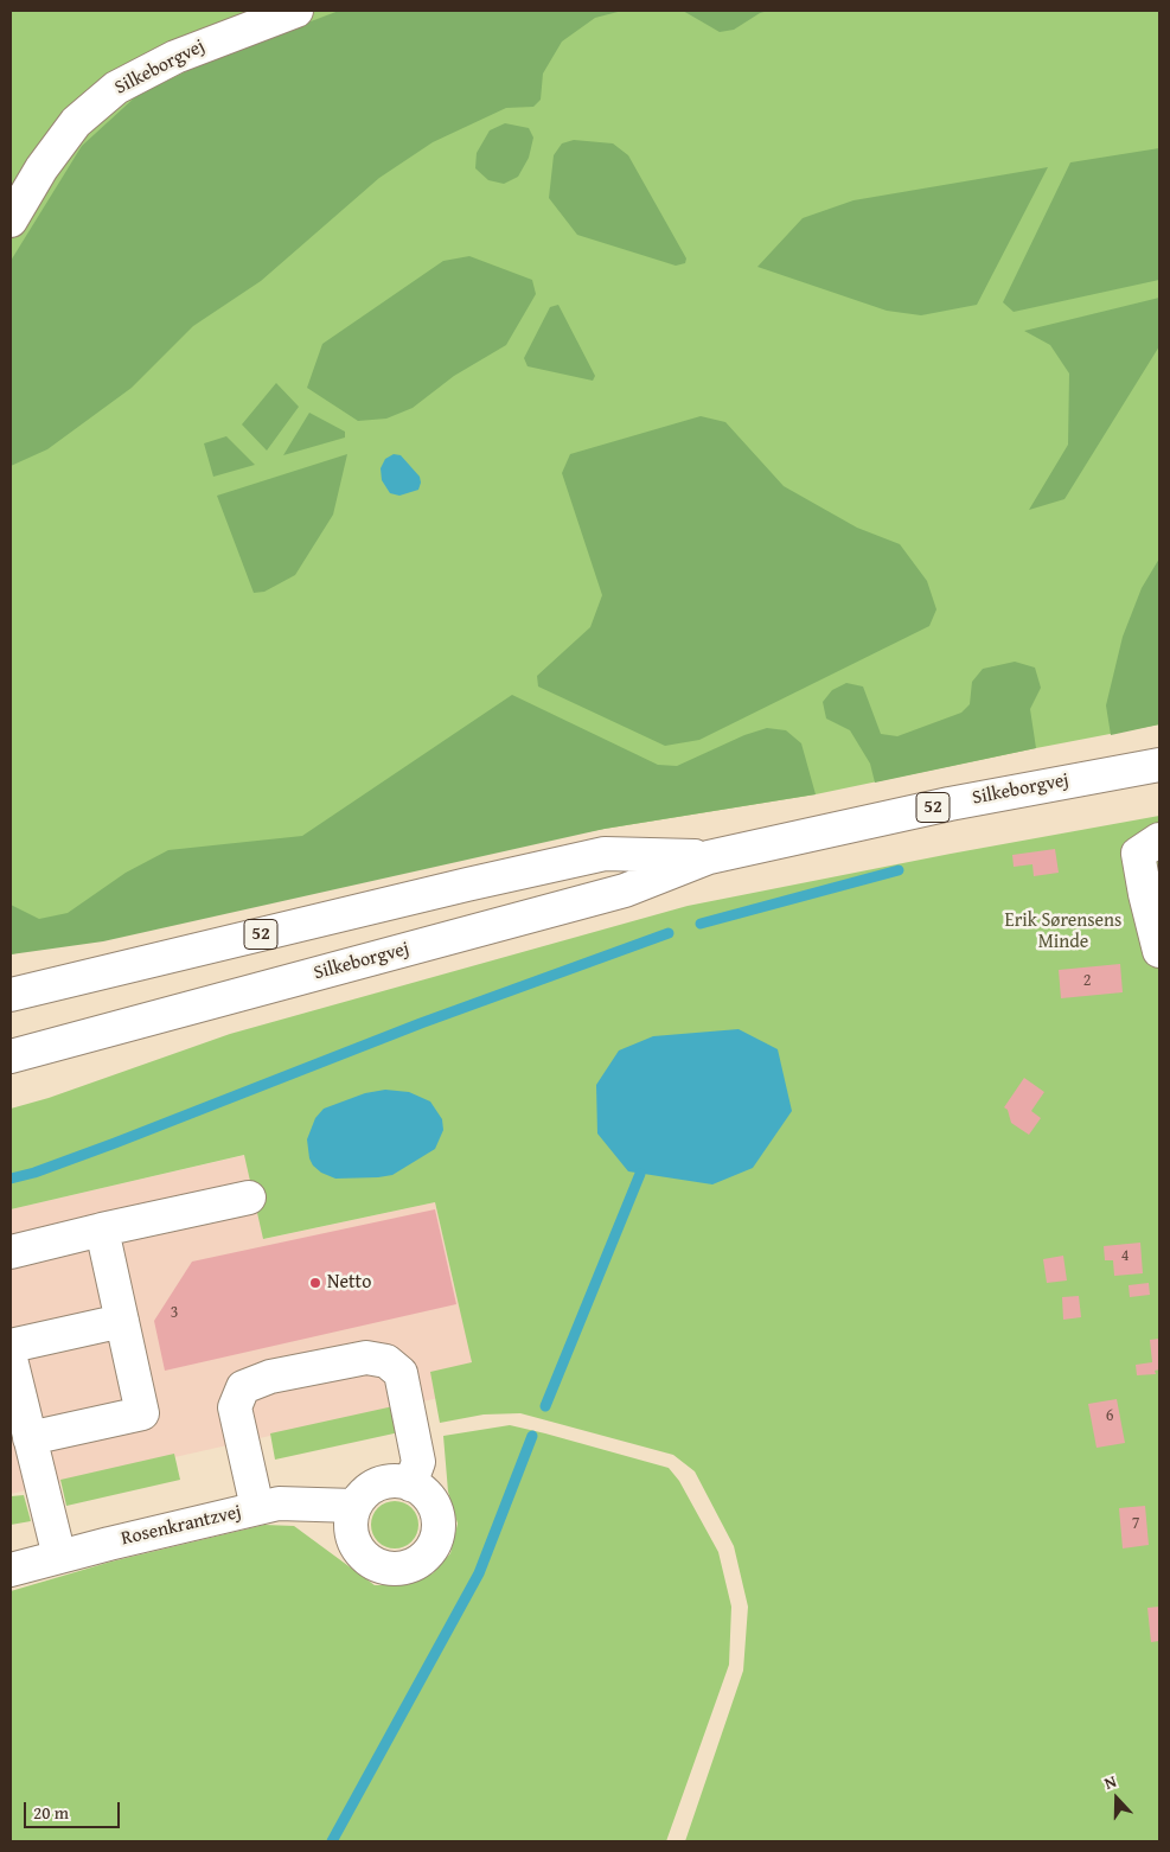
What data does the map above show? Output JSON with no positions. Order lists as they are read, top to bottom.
{
  "streets": {
    "main road": ["Silkeborgvej", "52", "Rosenkrantzvej"]
  },
  "parks": ["Erik Sørensens Minde"],
  "places": ["Netto"],
  "house_numbers": [
    "2",
    "4",
    "3",
    "6",
    "7"
  ],
  "scale_bar": "20 m",
  "north": "top"
}
